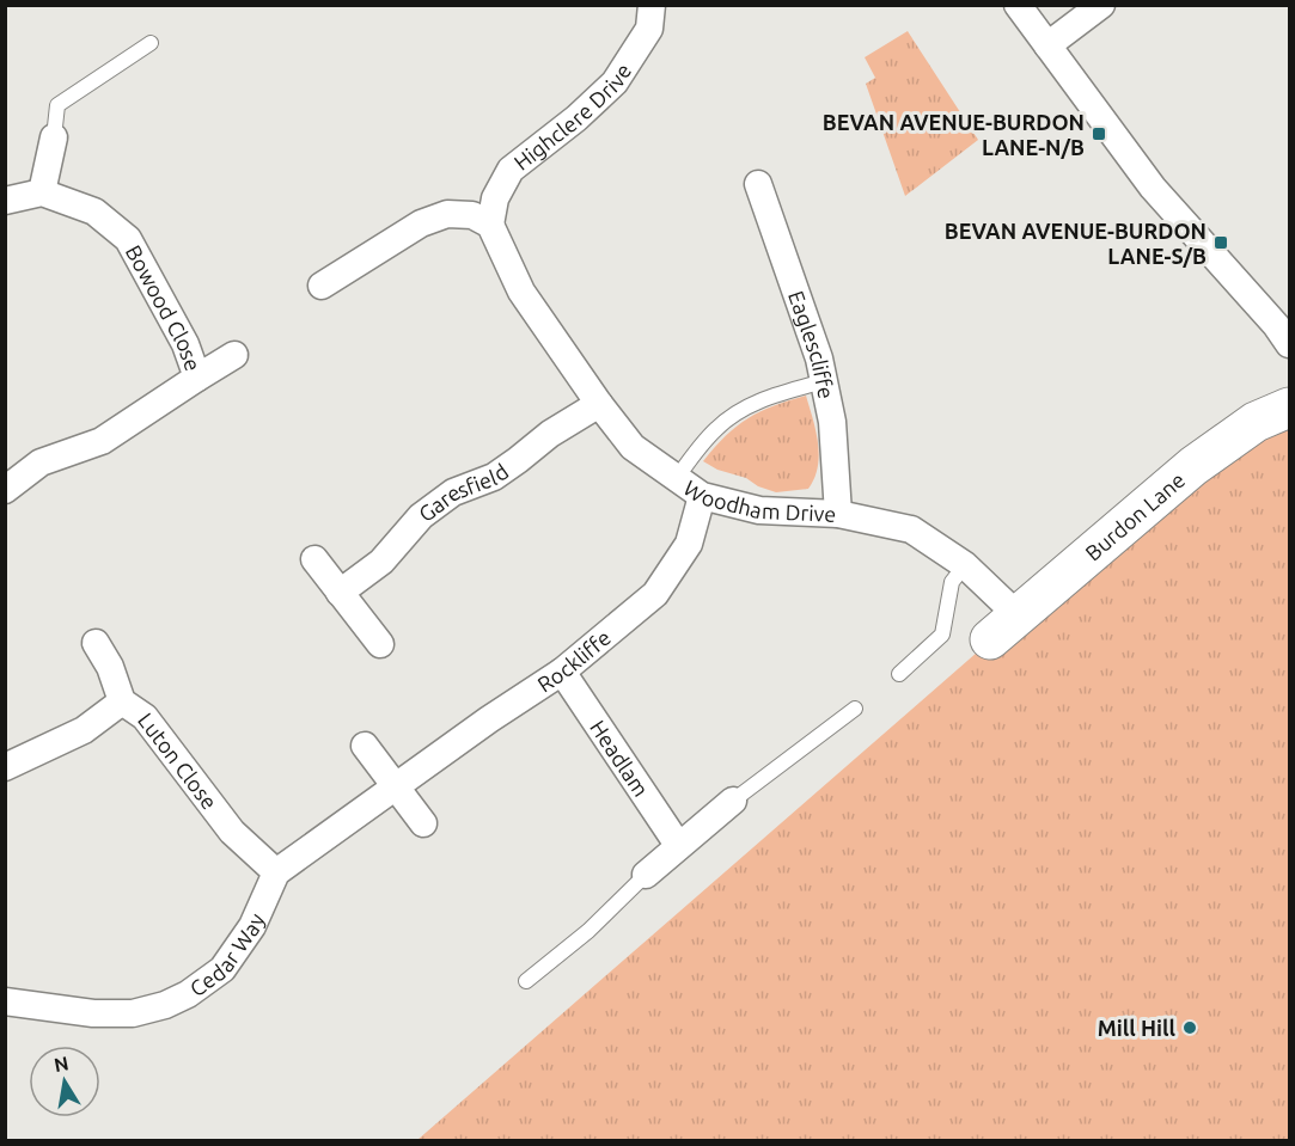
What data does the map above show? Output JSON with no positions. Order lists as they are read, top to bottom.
{
  "streets": {
    "street": [
      "Highclere Drive",
      "Bowood Close",
      "Eaglescliffe",
      "Garesfield",
      "Woodham Drive",
      "Burdon Lane",
      "Rockliffe",
      "Headlam",
      "Luton Close",
      "Cedar Way"
    ]
  },
  "crossings": [
    ["Highclere Drive", "Woodham Drive"],
    ["Eaglescliffe", "Woodham Drive"],
    ["Garesfield", "Woodham Drive"],
    ["Woodham Drive", "Burdon Lane"],
    ["Woodham Drive", "Rockliffe"],
    ["Rockliffe", "Headlam"],
    ["Rockliffe", "Cedar Way"],
    ["Luton Close", "Cedar Way"]
  ],
  "places": {
    "transit": ["BEVAN AVENUE-BURDON LANE-N/B", "BEVAN AVENUE-BURDON LANE-S/B"],
    "other": ["Mill Hill"]
  },
  "north": "top"
}
